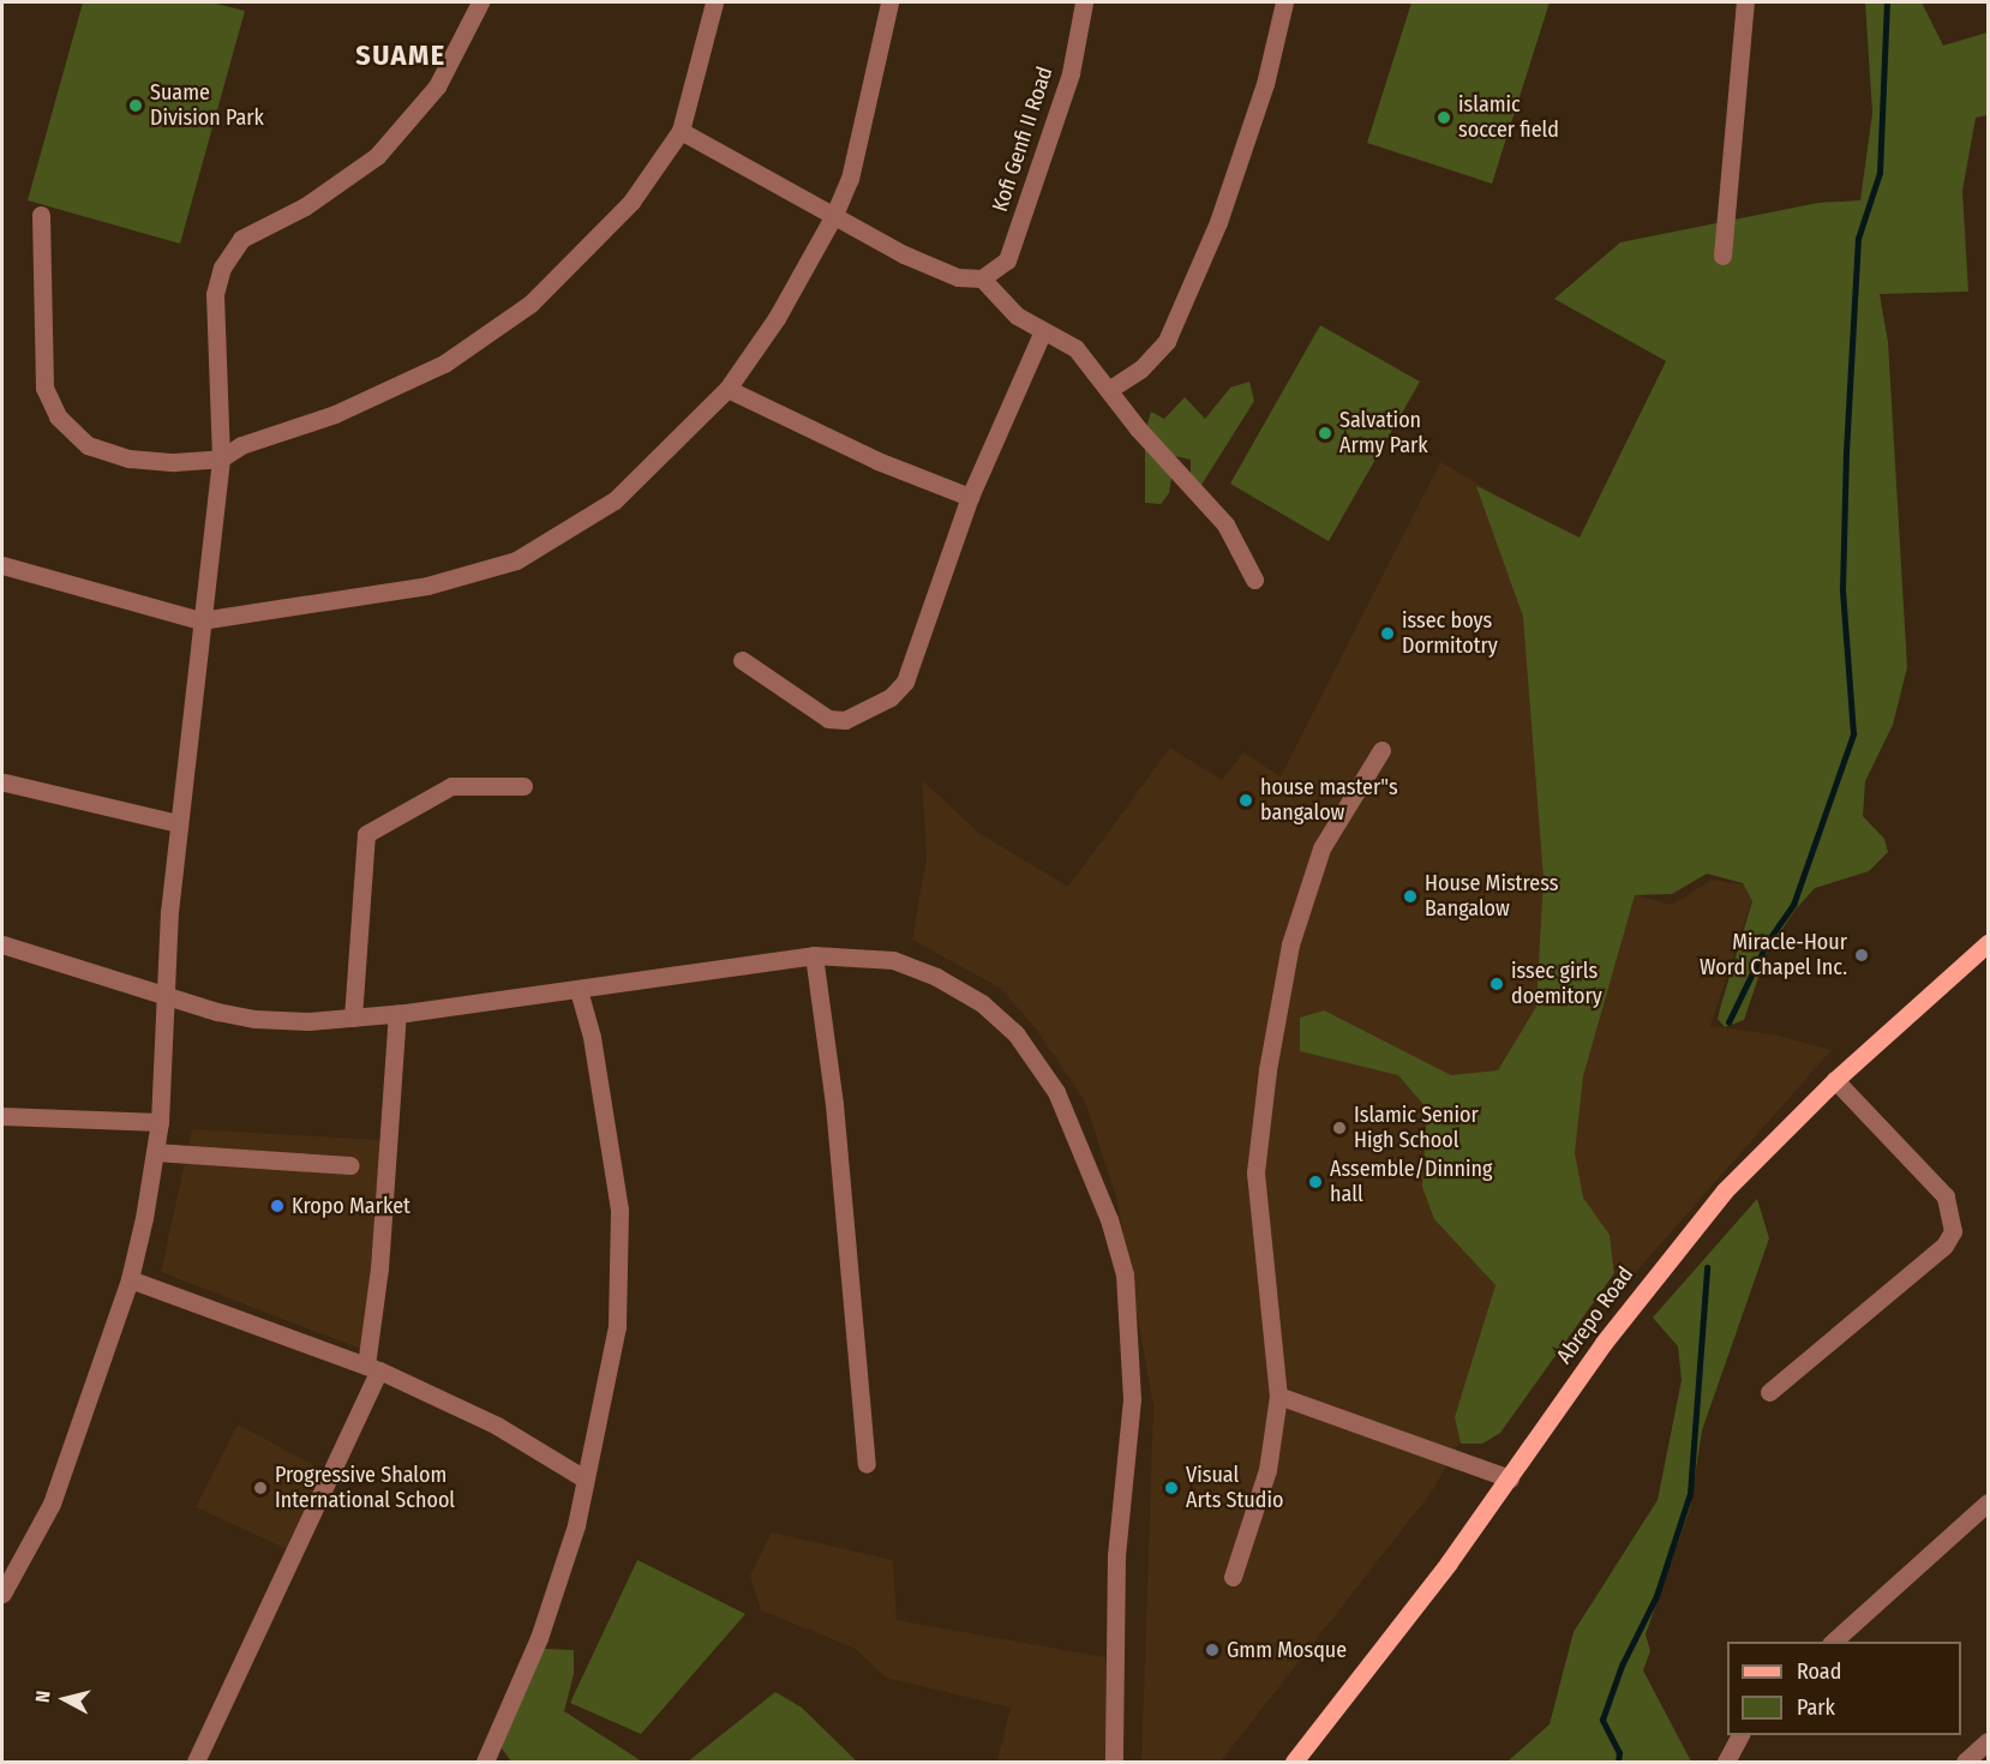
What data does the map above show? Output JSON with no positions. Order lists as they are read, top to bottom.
{
  "streets": {
    "main road": ["Abrepo Road"],
    "street": ["Kofi Genfi II Road"]
  },
  "districts": ["SUAME"],
  "places": [
    "Suame Division Park",
    "islamic soccer field",
    "Salvation Army Park",
    "issec boys Dormitotry",
    "house master\"s bangalow",
    "House Mistress Bangalow",
    "Miracle-Hour Word Chapel Inc.",
    "issec girls doemitory",
    "Islamic Senior High School",
    "Assemble/Dinning hall",
    "Kropo Market",
    "Progressive Shalom International School",
    "Visual Arts Studio",
    "Gmm Mosque"
  ],
  "legend": ["Road", "Park"],
  "north": "left"
}
